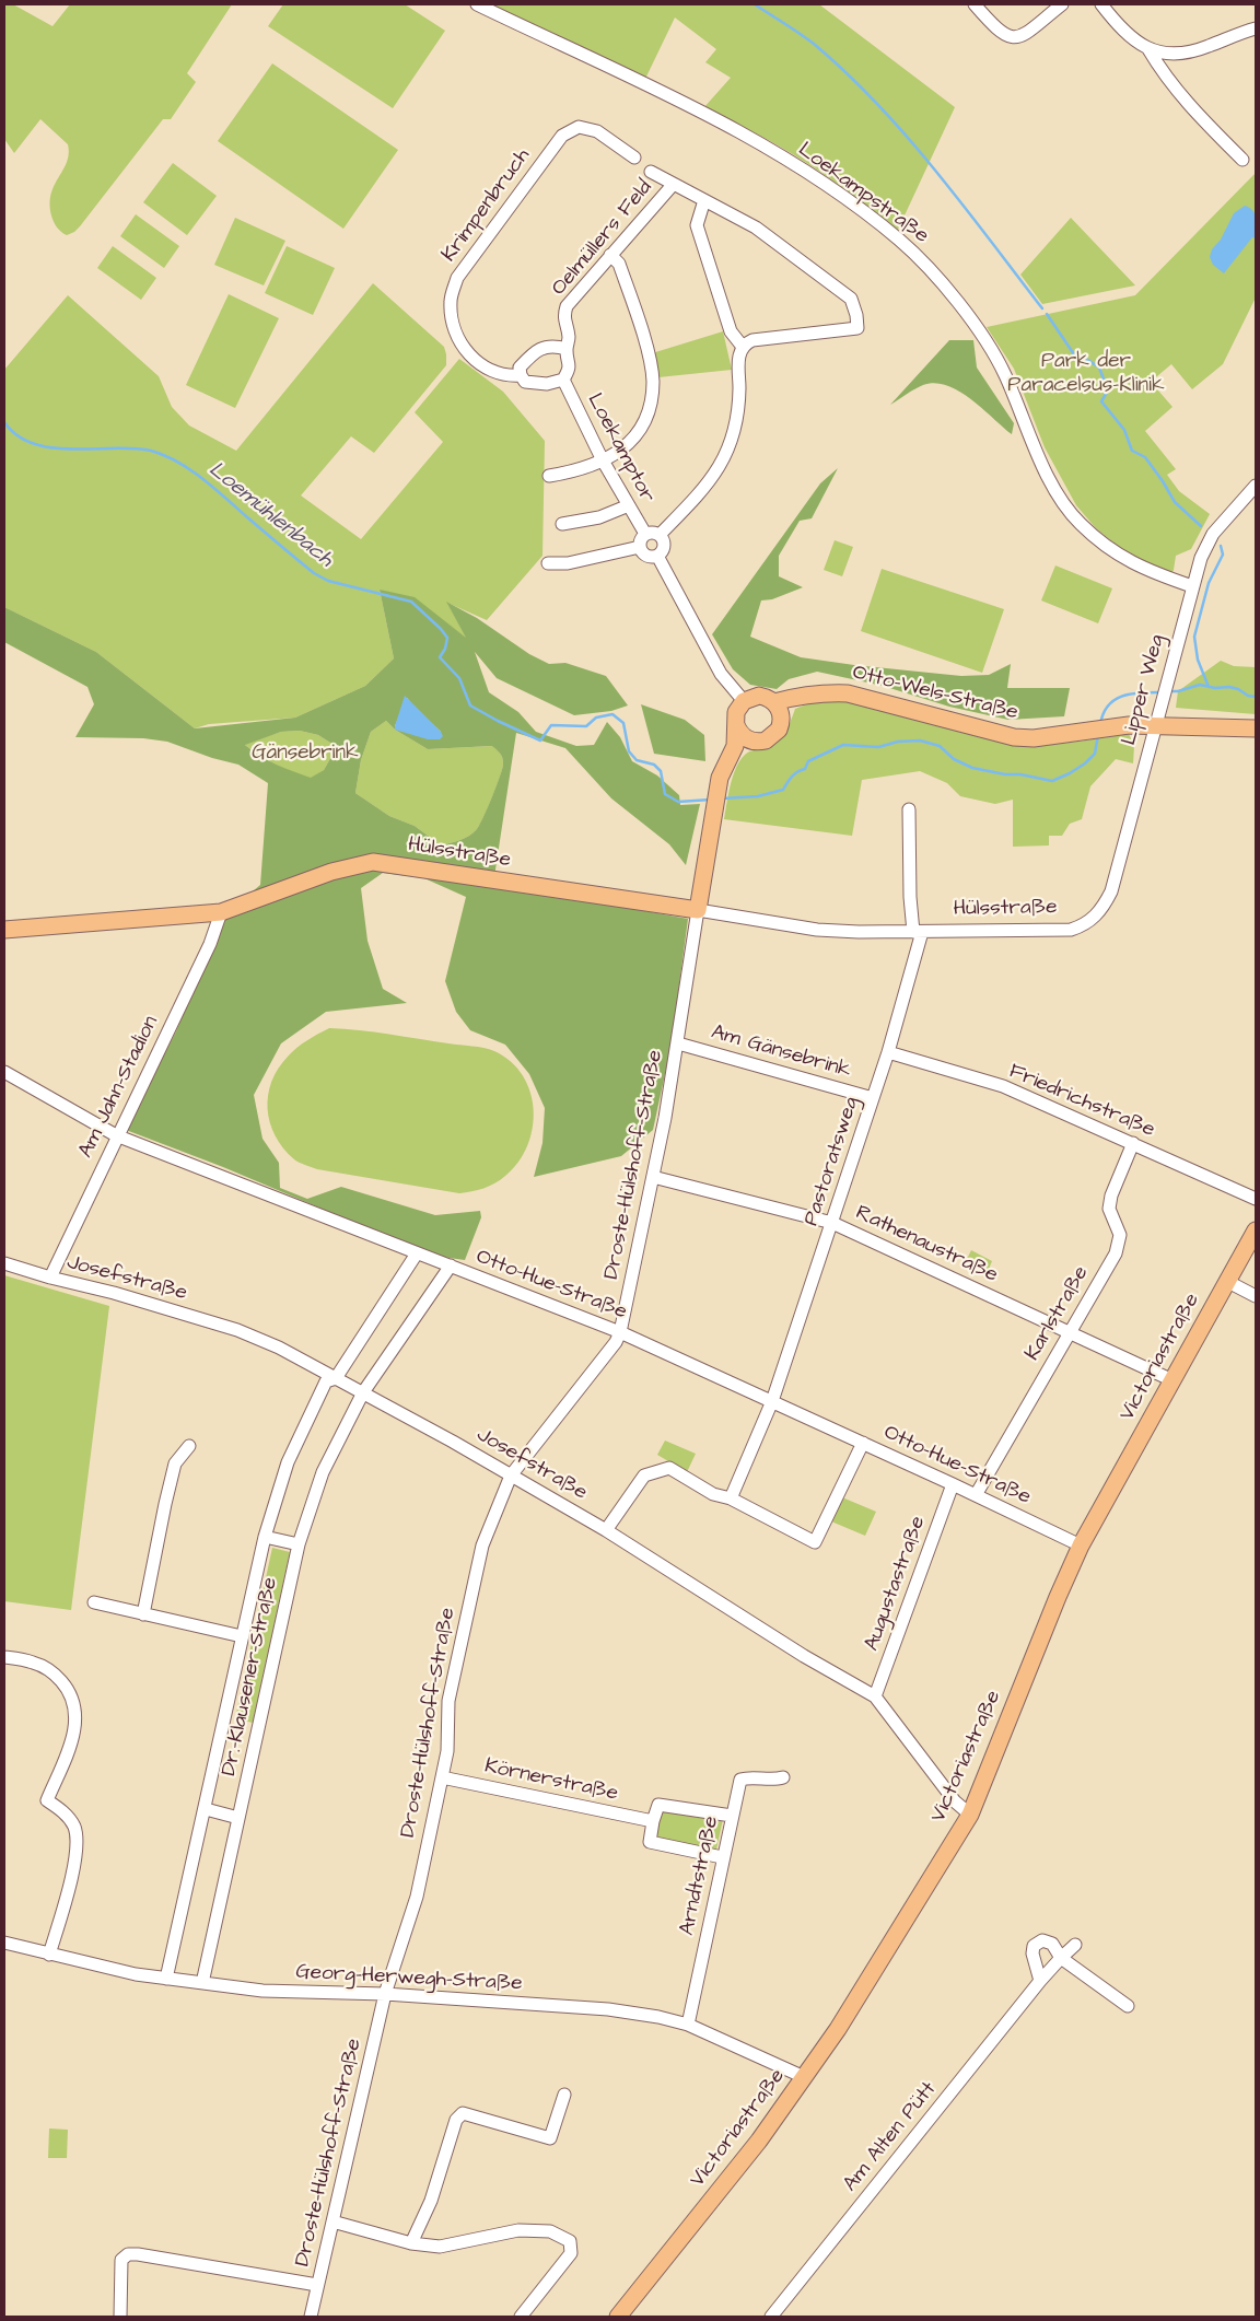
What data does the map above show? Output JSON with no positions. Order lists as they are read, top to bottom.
{
  "streets": {
    "main road": ["Otto-Wels-Straße", "Hülsstraße", "Victoriastraße"],
    "street": [
      "Loekampstraße",
      "Krimpenbruch",
      "Oelmüllers Feld",
      "Loekamptor",
      "Lipper Weg",
      "Am Gänsebrink",
      "Am Jahn-Stadion",
      "Friedrichstraße",
      "Pastoratsweg",
      "Droste-Hülshoff-Straße",
      "Rathenaustraße",
      "Josefstraße",
      "Otto-Hue-Straße",
      "Karlstraße",
      "Augustastraße",
      "Dr.-Klausener-Straße",
      "Körnerstraße",
      "Arndtstraße",
      "Georg-Herwegh-Straße",
      "Am Alten Pütt"
    ]
  },
  "crossings": [
    ["Loekampstraße", "Lipper Weg"],
    ["Krimpenbruch", "Oelmüllers Feld"],
    ["Krimpenbruch", "Loekamptor"],
    ["Oelmüllers Feld", "Loekamptor"],
    ["Lipper Weg", "Otto-Wels-Straße"],
    ["Lipper Weg", "Hülsstraße"],
    ["Hülsstraße", "Am Jahn-Stadion"],
    ["Hülsstraße", "Pastoratsweg"],
    ["Hülsstraße", "Droste-Hülshoff-Straße"],
    ["Am Gänsebrink", "Pastoratsweg"],
    ["Am Gänsebrink", "Droste-Hülshoff-Straße"],
    ["Am Jahn-Stadion", "Josefstraße"],
    ["Am Jahn-Stadion", "Otto-Hue-Straße"],
    ["Friedrichstraße", "Pastoratsweg"],
    ["Friedrichstraße", "Karlstraße"],
    ["Pastoratsweg", "Rathenaustraße"],
    ["Pastoratsweg", "Otto-Hue-Straße"],
    ["Droste-Hülshoff-Straße", "Rathenaustraße"],
    ["Droste-Hülshoff-Straße", "Josefstraße"],
    ["Droste-Hülshoff-Straße", "Otto-Hue-Straße"],
    ["Droste-Hülshoff-Straße", "Körnerstraße"],
    ["Droste-Hülshoff-Straße", "Georg-Herwegh-Straße"],
    ["Rathenaustraße", "Karlstraße"],
    ["Rathenaustraße", "Victoriastraße"],
    ["Josefstraße", "Victoriastraße"],
    ["Josefstraße", "Augustastraße"],
    ["Josefstraße", "Dr.-Klausener-Straße"],
    ["Otto-Hue-Straße", "Karlstraße"],
    ["Otto-Hue-Straße", "Victoriastraße"],
    ["Otto-Hue-Straße", "Augustastraße"],
    ["Otto-Hue-Straße", "Dr.-Klausener-Straße"],
    ["Victoriastraße", "Georg-Herwegh-Straße"],
    ["Dr.-Klausener-Straße", "Georg-Herwegh-Straße"],
    ["Arndtstraße", "Georg-Herwegh-Straße"]
  ],
  "water": ["Loemühlenbach"],
  "parks": ["Park der Paracelsus-Klinik", "Gänsebrink"]
}
